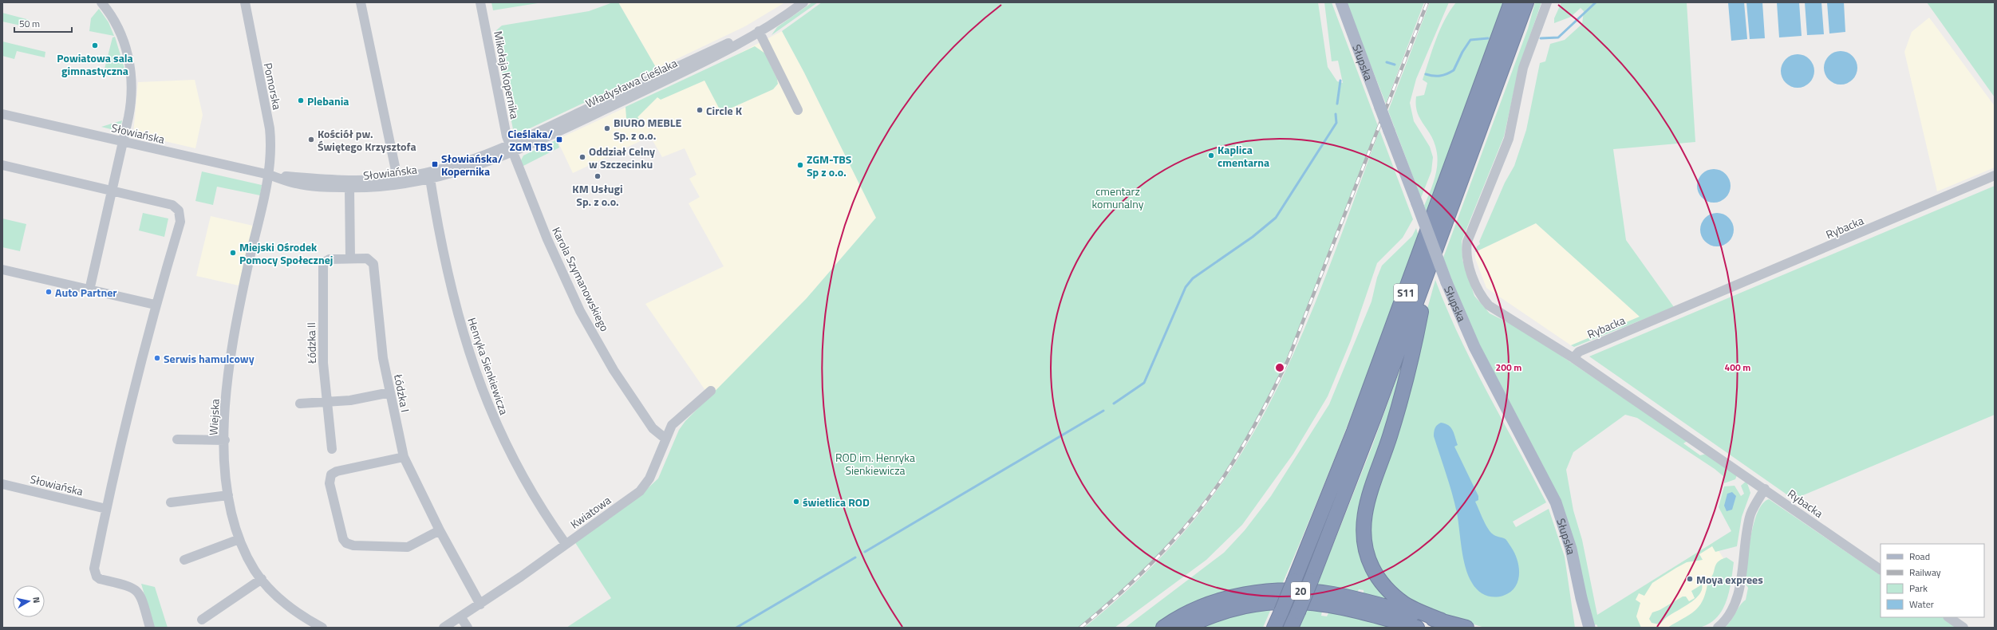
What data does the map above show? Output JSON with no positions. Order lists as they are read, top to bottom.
{
  "streets": {
    "highway": ["S11", "20"],
    "main road": ["Słupska"],
    "street": [
      "Mikołaja Kopernika",
      "Władysława Cieślaka",
      "Pomorska",
      "Słowiańska",
      "Rybacka",
      "Karola Szymanowskiego",
      "Łódzka II",
      "Henryka Sienkiewicza",
      "Łódzka I",
      "Wiejska",
      "Kwiatowa"
    ]
  },
  "crossings": [
    ["Mikołaja Kopernika", "Władysława Cieślaka"],
    ["Mikołaja Kopernika", "Słowiańska"],
    ["Mikołaja Kopernika", "Karola Szymanowskiego"],
    ["Władysława Cieślaka", "Słowiańska"],
    ["Władysława Cieślaka", "Karola Szymanowskiego"],
    ["Pomorska", "Słowiańska"],
    ["Pomorska", "Wiejska"],
    ["Słowiańska", "Karola Szymanowskiego"],
    ["Słowiańska", "Henryka Sienkiewicza"],
    ["Słowiańska", "Wiejska"],
    ["Karola Szymanowskiego", "Kwiatowa"],
    ["Łódzka II", "Łódzka I"],
    ["Henryka Sienkiewicza", "Kwiatowa"],
    ["Łódzka I", "Kwiatowa"]
  ],
  "parks": ["cmentarz komunalny", "ROD im. Henryka Sienkiewicza"],
  "places": {
    "other": [
      "Powiatowa sala gimnastyczna",
      "Plebania",
      "Circle K",
      "BIURO MEBLE Sp. z o.o.",
      "Kościół pw. Świętego Krzysztofa",
      "Kaplica cmentarna",
      "Oddział Celny w Szczecinku",
      "ZGM-TBS Sp z o.o.",
      "KM Usługi Sp. z o.o.",
      "Miejski Ośrodek Pomocy Społecznej",
      "Auto Partner",
      "Serwis hamulcowy",
      "świetlica ROD",
      "Moya exprees"
    ],
    "transit": ["Cieślaka/ ZGM TBS", "Słowiańska/ Kopernika"]
  },
  "legend": [
    "Road",
    "Railway",
    "Park",
    "Water"
  ],
  "scale_bar": "50 m",
  "north": "right",
  "rings": ["200 m", "400 m"]
}
